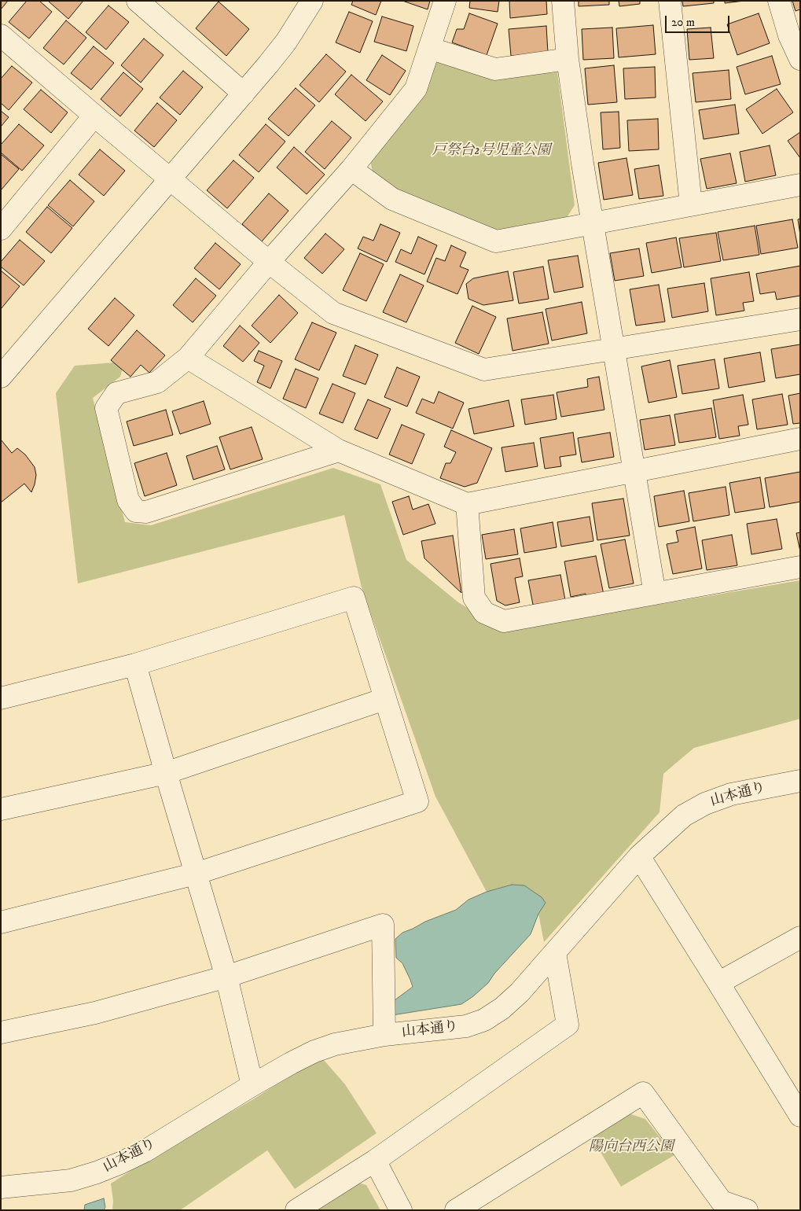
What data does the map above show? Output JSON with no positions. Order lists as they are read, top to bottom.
{
  "streets": {
    "street": ["山本通り"]
  },
  "parks": ["戸祭台2号児童公園", "陽向台西公園"],
  "scale_bar": "20 m"
}
